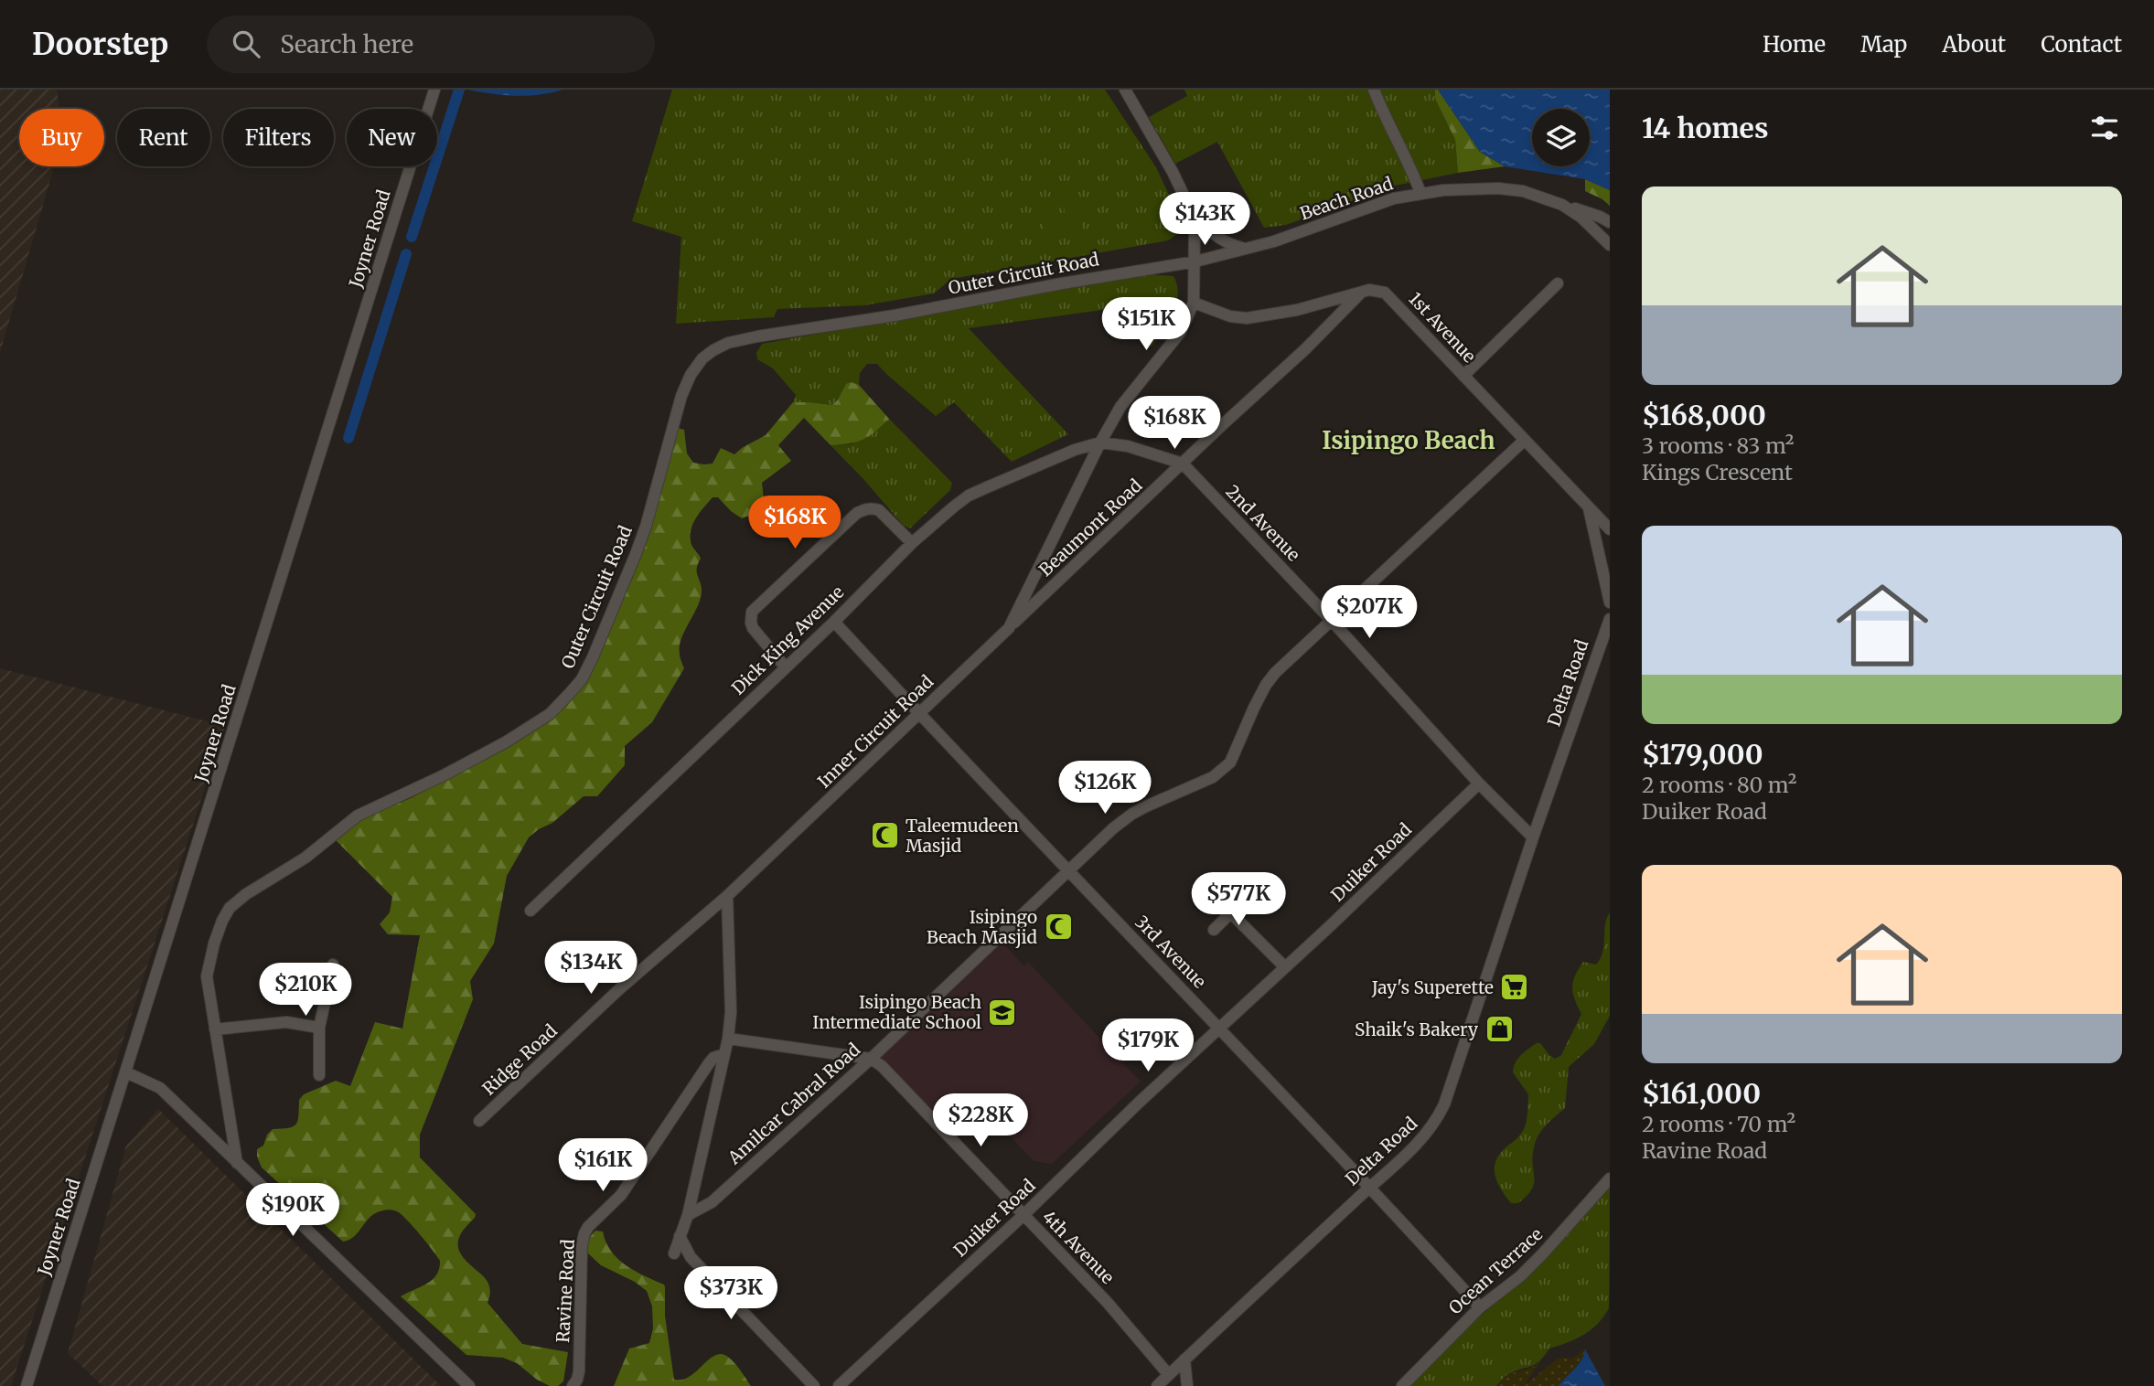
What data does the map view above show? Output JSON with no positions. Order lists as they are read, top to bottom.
{
  "streets": {
    "street": [
      "Beach Road",
      "Joyner Road",
      "Outer Circuit Road",
      "1st Avenue",
      "2nd Avenue",
      "Beaumont Road",
      "Dick King Avenue",
      "Delta Road",
      "Inner Circuit Road",
      "Duiker Road",
      "3rd Avenue",
      "Ridge Road",
      "Amilcar Cabral Road",
      "4th Avenue",
      "Ocean Terrace",
      "Ravine Road"
    ]
  },
  "crossings": [
    ["Beach Road", "Outer Circuit Road"],
    ["Beach Road", "Inner Circuit Road"],
    ["Outer Circuit Road", "Inner Circuit Road"],
    ["1st Avenue", "Beaumont Road"],
    ["1st Avenue", "Inner Circuit Road"],
    ["1st Avenue", "Amilcar Cabral Road"],
    ["2nd Avenue", "Beaumont Road"],
    ["2nd Avenue", "Dick King Avenue"],
    ["2nd Avenue", "Delta Road"],
    ["2nd Avenue", "Inner Circuit Road"],
    ["2nd Avenue", "Duiker Road"],
    ["2nd Avenue", "Amilcar Cabral Road"],
    ["Beaumont Road", "Inner Circuit Road"],
    ["Dick King Avenue", "Inner Circuit Road"],
    ["Dick King Avenue", "3rd Avenue"],
    ["Delta Road", "3rd Avenue"],
    ["Delta Road", "4th Avenue"],
    ["Inner Circuit Road", "3rd Avenue"],
    ["Inner Circuit Road", "Ridge Road"],
    ["Duiker Road", "3rd Avenue"],
    ["Duiker Road", "4th Avenue"],
    ["3rd Avenue", "Amilcar Cabral Road"],
    ["3rd Avenue", "Ocean Terrace"],
    ["Amilcar Cabral Road", "4th Avenue"]
  ],
  "districts": ["Isipingo Beach"],
  "places": {
    "mosque": ["Taleemudeen Masjid", "Isipingo Beach Masjid"],
    "supermarket": ["Jay's Superette"],
    "school or university": ["Isipingo Beach Intermediate School"],
    "shop": ["Shaik's Bakery"]
  },
  "page": {
    "header": "Doorstep",
    "search": "Search here",
    "nav": [
      "Home",
      "Map",
      "About",
      "Contact"
    ],
    "heading": "14 homes",
    "chip": [
      "Buy",
      "Rent",
      "Filters",
      "New"
    ],
    "list": [
      {
        "name": "$168,000",
        "note": "3 rooms · 83 m² · Kings Crescent"
      },
      {
        "name": "$179,000",
        "note": "2 rooms · 80 m² · Duiker Road"
      },
      {
        "name": "$161,000",
        "note": "2 rooms · 70 m² · Ravine Road"
      }
    ],
    "price": [
      "$143K",
      "$151K",
      "$168K",
      "$168K",
      "$207K",
      "$126K",
      "$577K",
      "$134K",
      "$210K",
      "$179K",
      "$228K",
      "$161K",
      "$190K",
      "$373K"
    ]
  }
}
